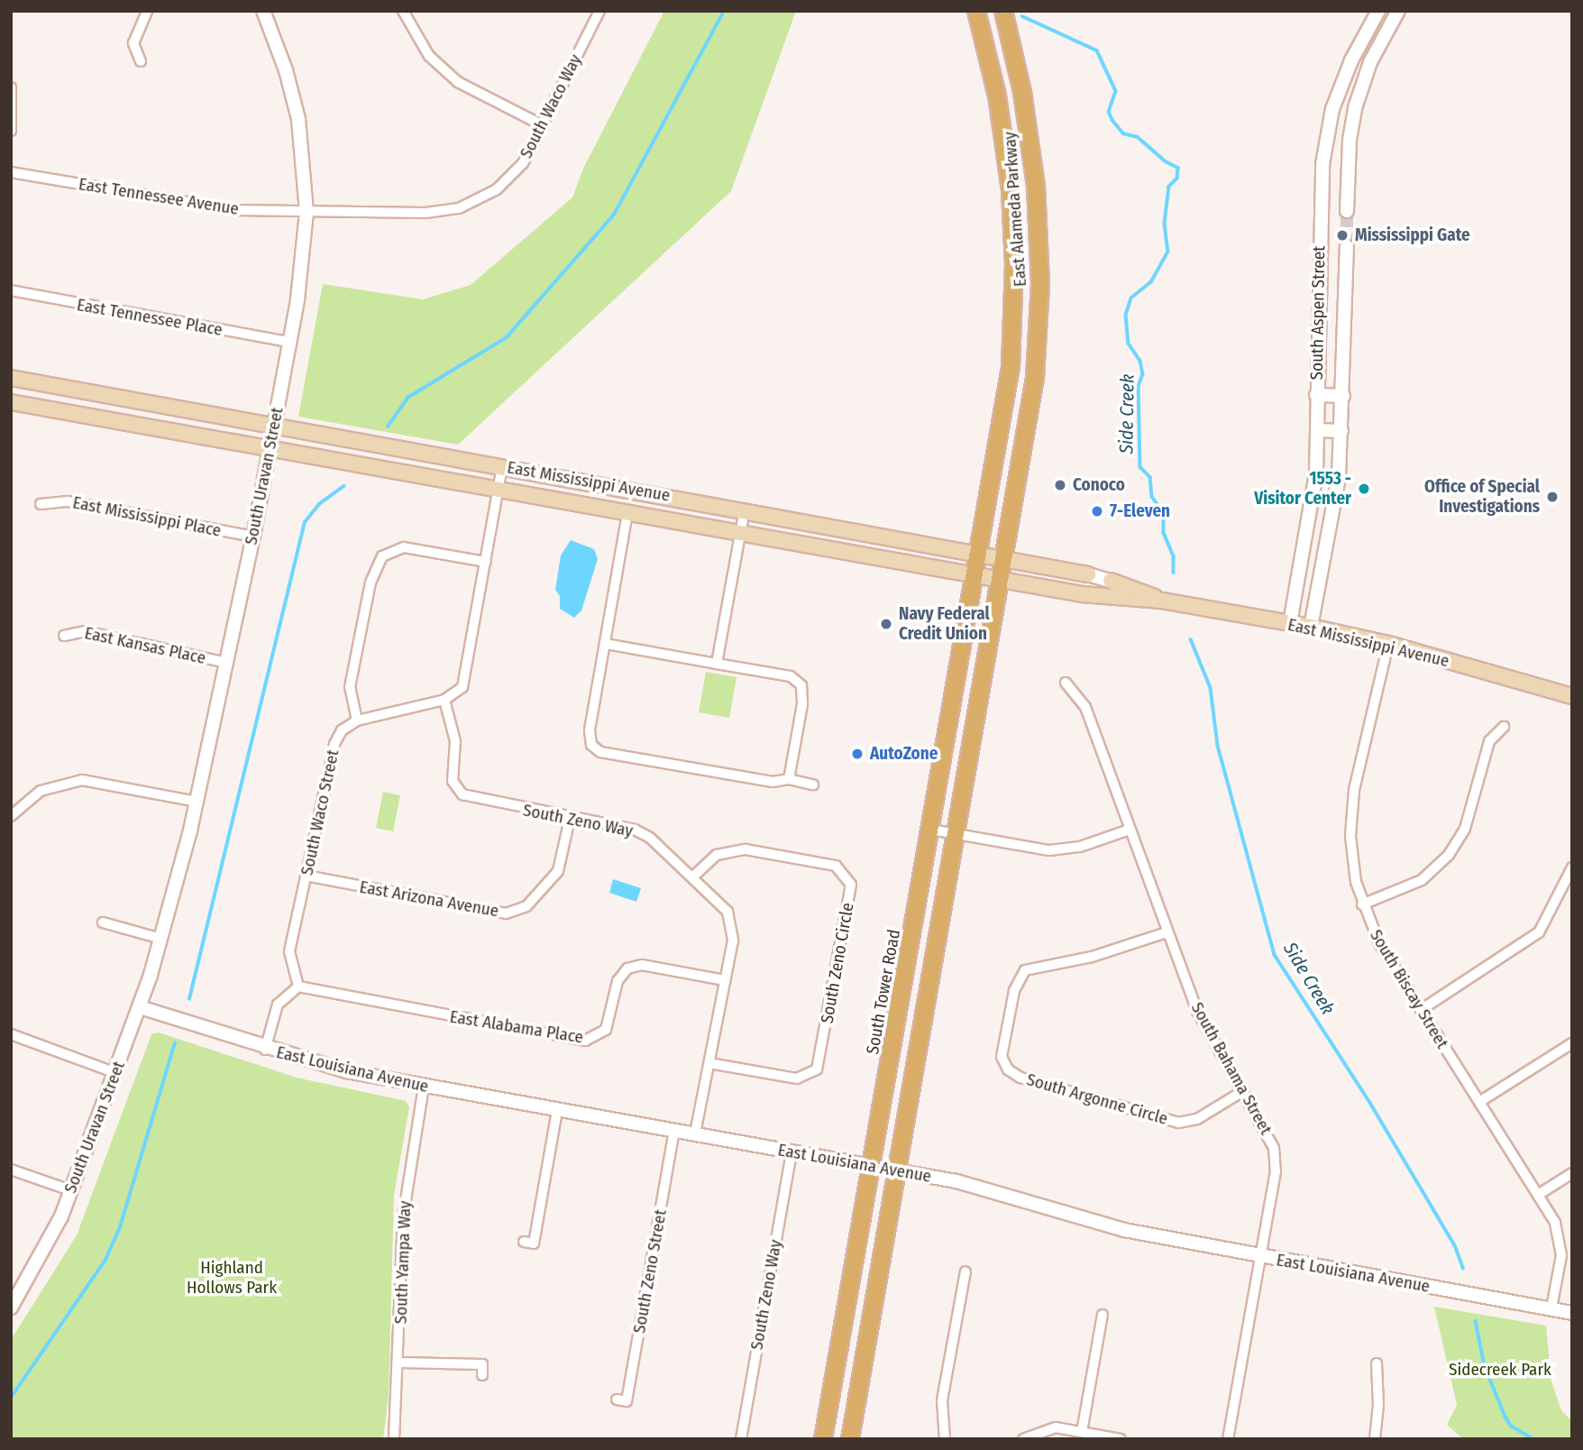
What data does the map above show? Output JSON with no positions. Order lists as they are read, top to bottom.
{
  "streets": {
    "main road": ["East Alameda Parkway", "East Mississippi Avenue", "South Tower Road"],
    "street": [
      "South Waco Way",
      "East Tennessee Avenue",
      "South Aspen Street",
      "East Tennessee Place",
      "South Uravan Street",
      "East Mississippi Place",
      "East Kansas Place",
      "South Waco Street",
      "South Zeno Way",
      "East Arizona Avenue",
      "South Zeno Circle",
      "South Biscay Street",
      "East Alabama Place",
      "South Bahama Street",
      "East Louisiana Avenue",
      "South Argonne Circle",
      "South Yampa Way",
      "South Zeno Street"
    ]
  },
  "crossings": [
    ["South Waco Way", "East Tennessee Avenue"],
    ["South Waco Way", "South Uravan Street"],
    ["East Tennessee Avenue", "South Uravan Street"],
    ["East Alameda Parkway", "East Mississippi Avenue"],
    ["East Alameda Parkway", "South Tower Road"],
    ["South Aspen Street", "East Mississippi Avenue"],
    ["East Tennessee Place", "South Uravan Street"],
    ["South Uravan Street", "East Mississippi Avenue"],
    ["South Uravan Street", "East Mississippi Place"],
    ["South Uravan Street", "East Kansas Place"],
    ["South Uravan Street", "East Louisiana Avenue"],
    ["East Mississippi Avenue", "South Biscay Street"],
    ["East Mississippi Avenue", "South Tower Road"],
    ["South Waco Street", "East Arizona Avenue"],
    ["South Waco Street", "East Alabama Place"],
    ["South Zeno Way", "East Arizona Avenue"],
    ["South Zeno Way", "South Zeno Circle"],
    ["South Zeno Way", "East Alabama Place"],
    ["South Zeno Way", "East Louisiana Avenue"],
    ["South Biscay Street", "East Louisiana Avenue"],
    ["South Tower Road", "East Louisiana Avenue"],
    ["South Bahama Street", "East Louisiana Avenue"],
    ["South Bahama Street", "South Argonne Circle"],
    ["East Louisiana Avenue", "South Yampa Way"],
    ["East Louisiana Avenue", "South Zeno Street"]
  ],
  "water": ["Side Creek"],
  "parks": ["Highland Hollows Park", "Sidecreek Park"],
  "places": [
    "Mississippi Gate",
    "Conoco",
    "1553 - Visitor Center",
    "Office of Special Investigations",
    "7-Eleven",
    "Navy Federal Credit Union",
    "AutoZone"
  ]
}
